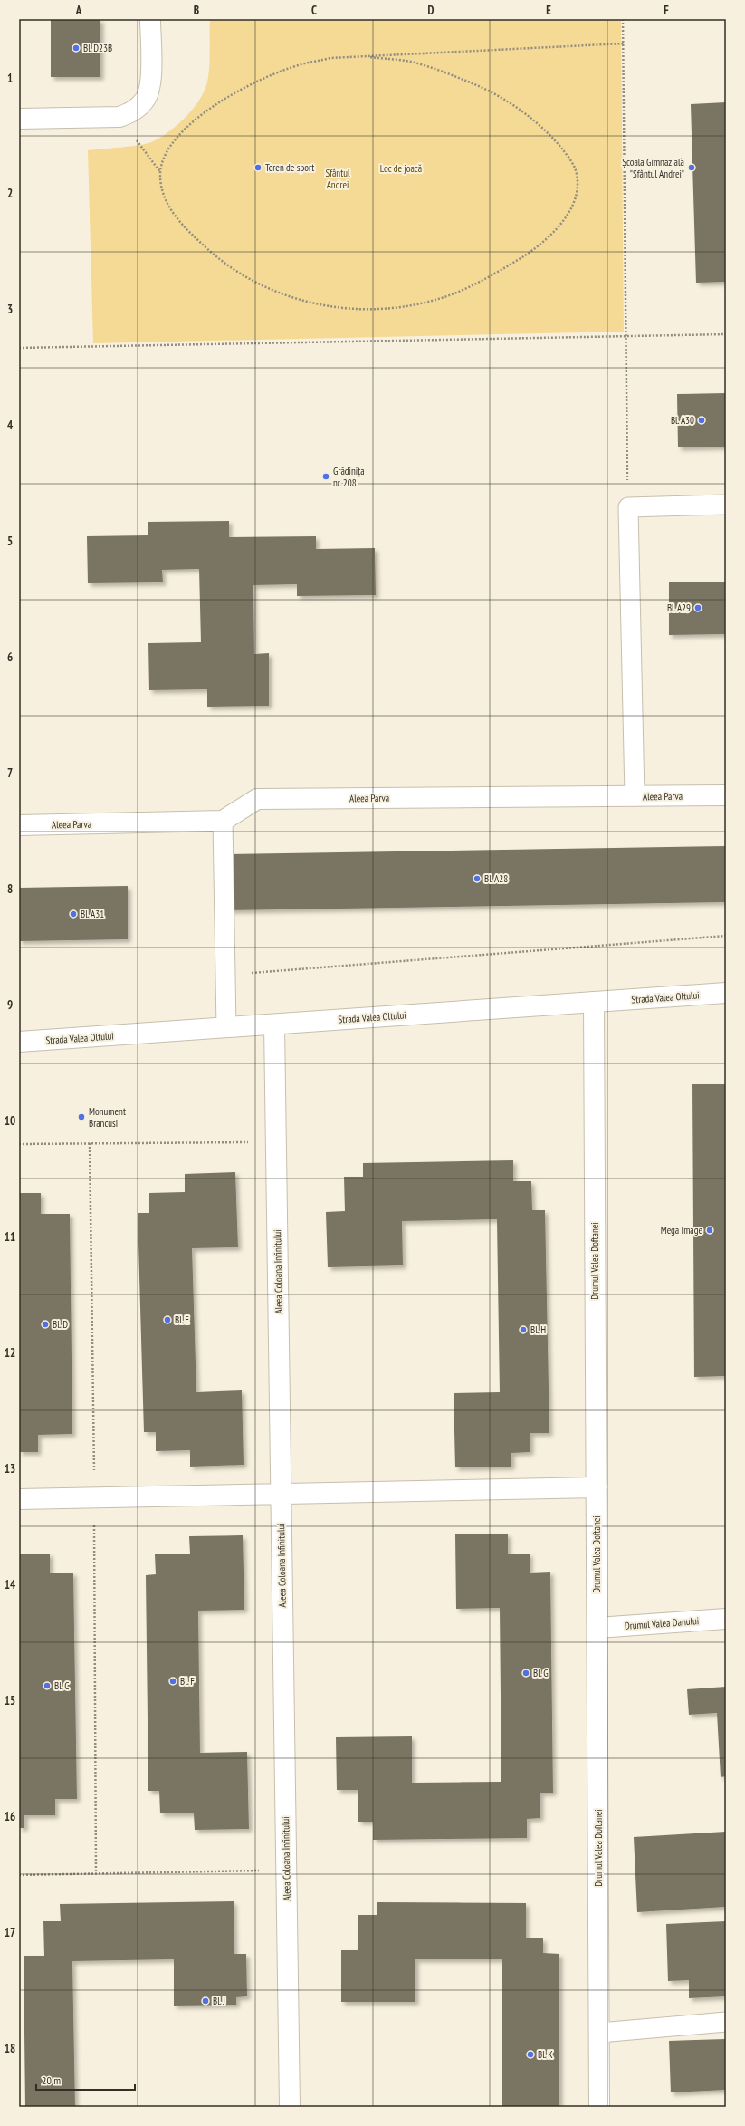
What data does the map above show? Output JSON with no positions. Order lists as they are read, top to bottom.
{
  "streets": {
    "street": [
      "Aleea Parva",
      "Strada Valea Oltului",
      "Drumul Valea Doftanei",
      "Aleea Coloana Infinitului",
      "Drumul Valea Danului"
    ]
  },
  "crossings": [
    ["Strada Valea Oltului", "Drumul Valea Doftanei"],
    ["Strada Valea Oltului", "Aleea Coloana Infinitului"],
    ["Drumul Valea Doftanei", "Drumul Valea Danului"]
  ],
  "parks": ["Loc de joacă", "Sfântul Andrei"],
  "places": [
    "Bl. D23B",
    "Teren de sport",
    "Școala Gimnazială \"Sfântul Andrei\"",
    "Bl. A30",
    "Grădinița nr. 208",
    "Bl. A29",
    "Bl. A28",
    "Bl. A31",
    "Monument Brancusi",
    "Mega Image",
    "Bl. E",
    "Bl. D",
    "Bl. H",
    "Bl. G",
    "Bl. F",
    "Bl. C",
    "Bl. J",
    "Bl. K"
  ],
  "scale_bar": "20 m",
  "grid": {
    "columns": [
      "A",
      "B",
      "C",
      "D",
      "E",
      "F"
    ],
    "rows": [
      "1",
      "2",
      "3",
      "4",
      "5",
      "6",
      "7",
      "8",
      "9",
      "10",
      "11",
      "12",
      "13",
      "14",
      "15",
      "16",
      "17",
      "18"
    ]
  }
}
